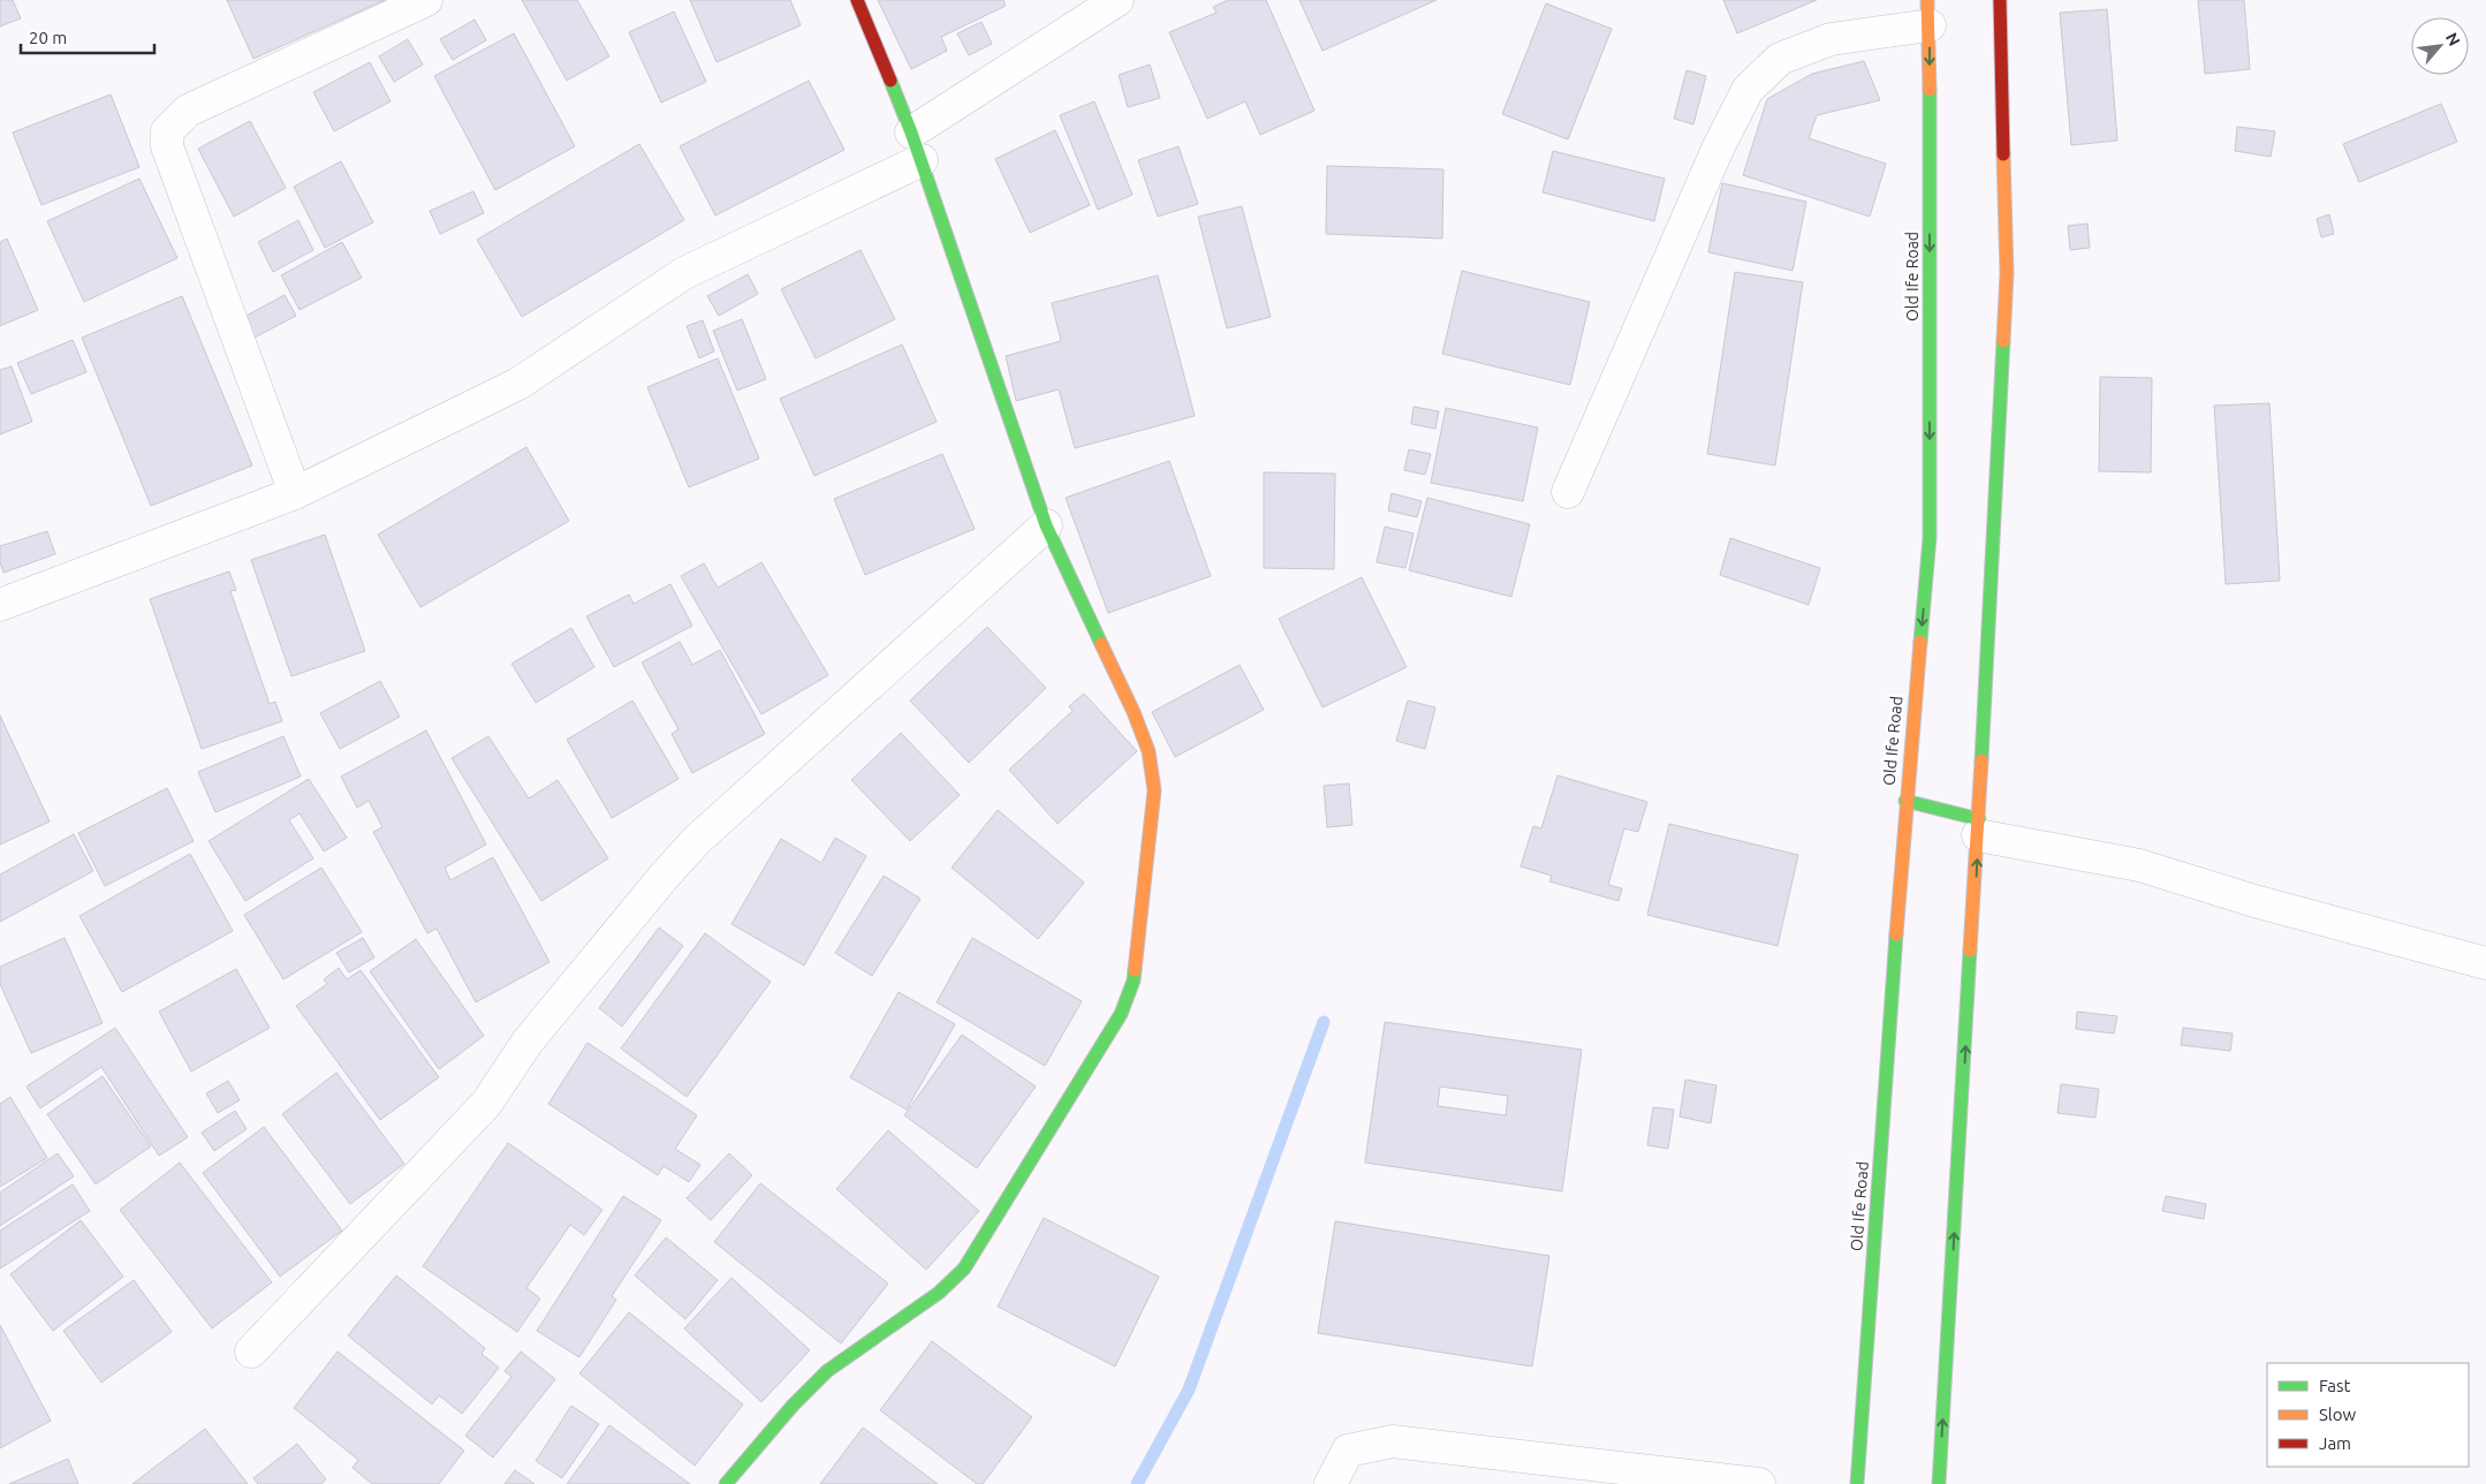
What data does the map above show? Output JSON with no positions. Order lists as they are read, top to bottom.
{
  "streets": {
    "main road": ["Old Ife Road"]
  },
  "legend": ["Fast", "Slow", "Jam"],
  "scale_bar": "20 m",
  "north": "top right"
}
